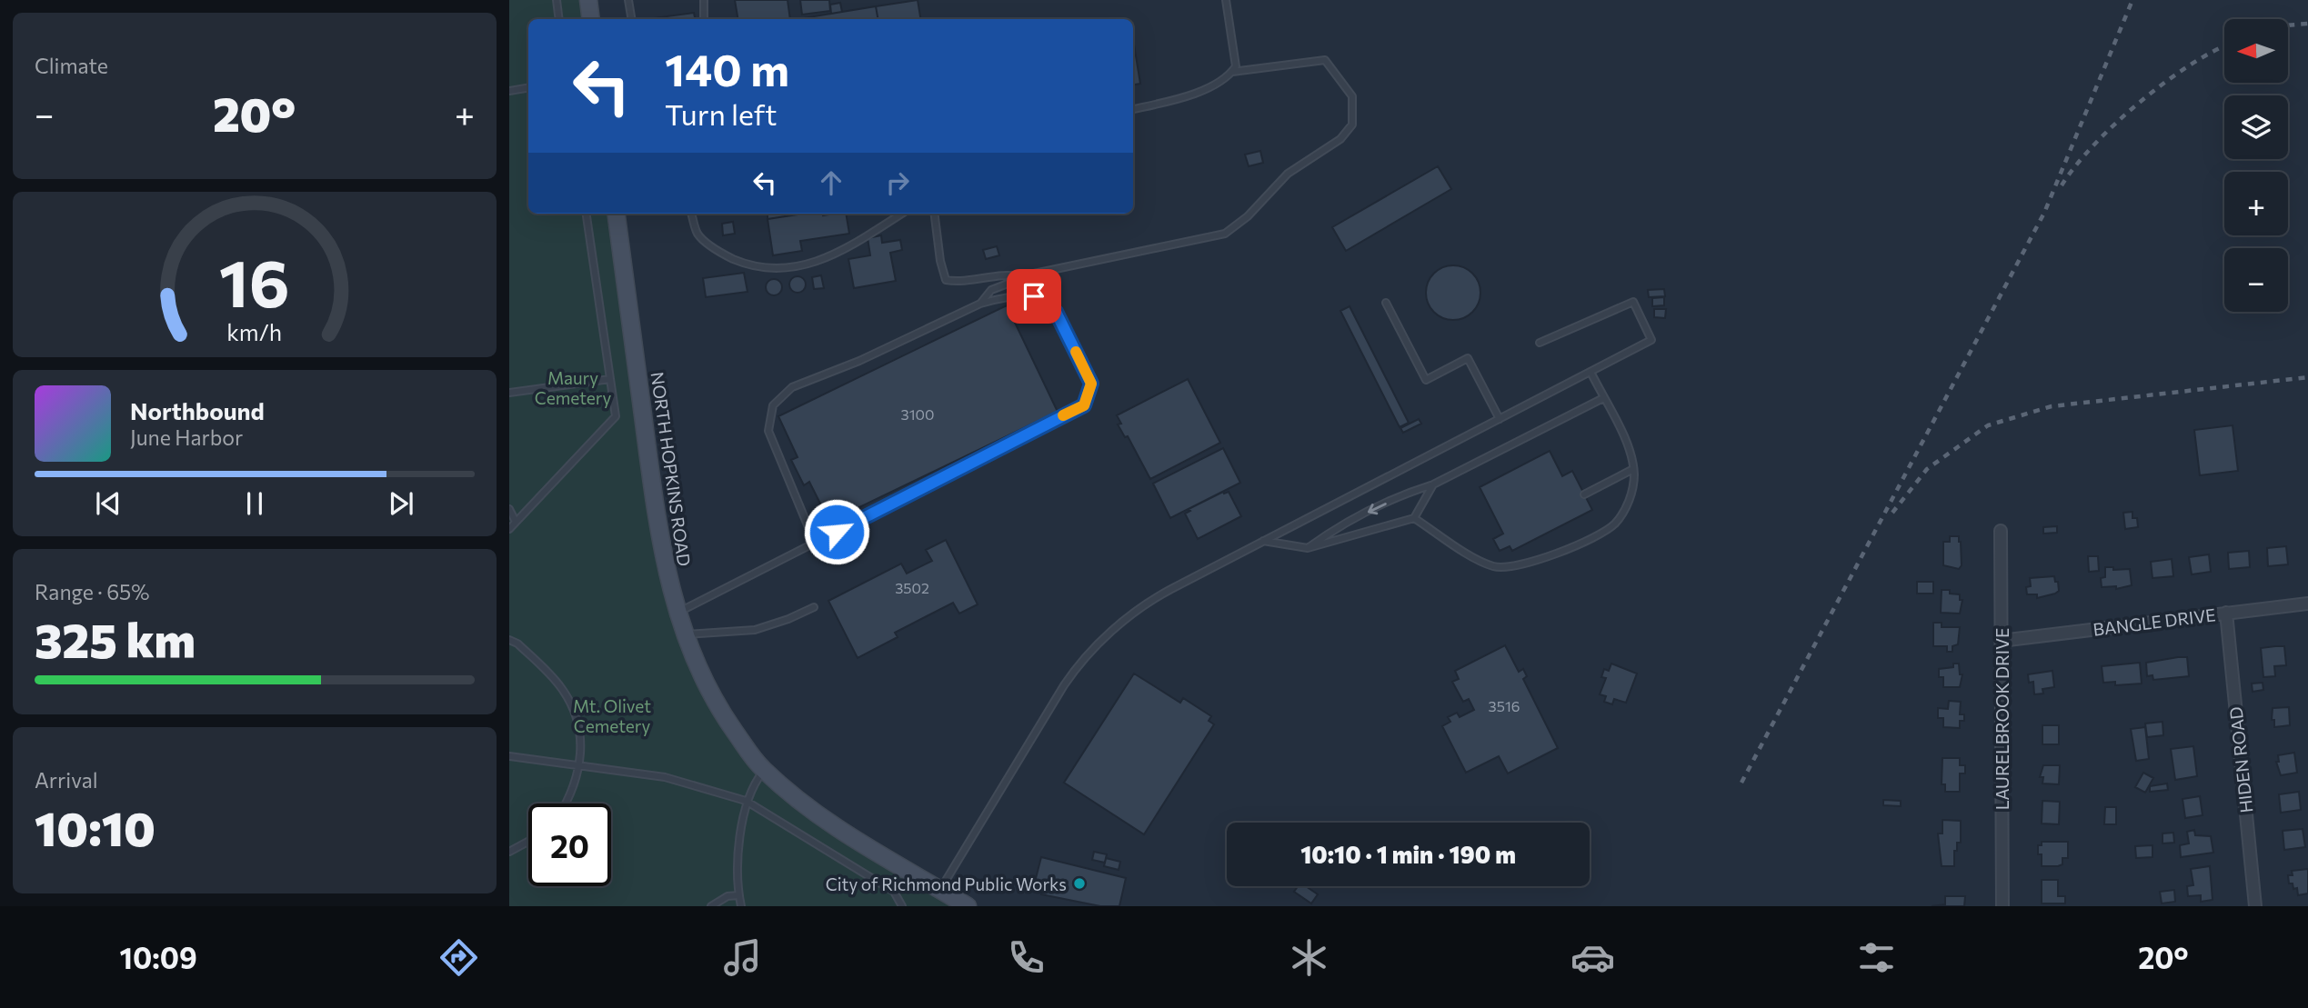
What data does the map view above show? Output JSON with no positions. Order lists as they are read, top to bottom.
{
  "streets": {
    "main road": ["NORTH HOPKINS ROAD"],
    "street": ["BANGLE DRIVE", "LAURELBROOK DRIVE", "HIDEN ROAD"]
  },
  "crossings": [
    ["BANGLE DRIVE", "LAURELBROOK DRIVE"],
    ["BANGLE DRIVE", "HIDEN ROAD"]
  ],
  "parks": ["Maury Cemetery", "Mt. Olivet Cemetery"],
  "places": ["City of Richmond Public Works"],
  "house_numbers": ["3100", "3502", "3516"],
  "north": "left",
  "page": {
    "tile": [
      "Climate",
      ["Range · 65%", "325 km"],
      ["Arrival", "10:10"]
    ],
    "map_buttons": ["+", "−"],
    "turn": ["140 m", "Turn left"],
    "heat": ["−", "20°", "+"],
    "song": ["Northbound", "June Harbor"],
    "limit": "20",
    "trip": "10:10 · 1 min · 190 m",
    "tabs": ["10:09", "20°"],
    "gauge": ["16", "km/h"]
  }
}
